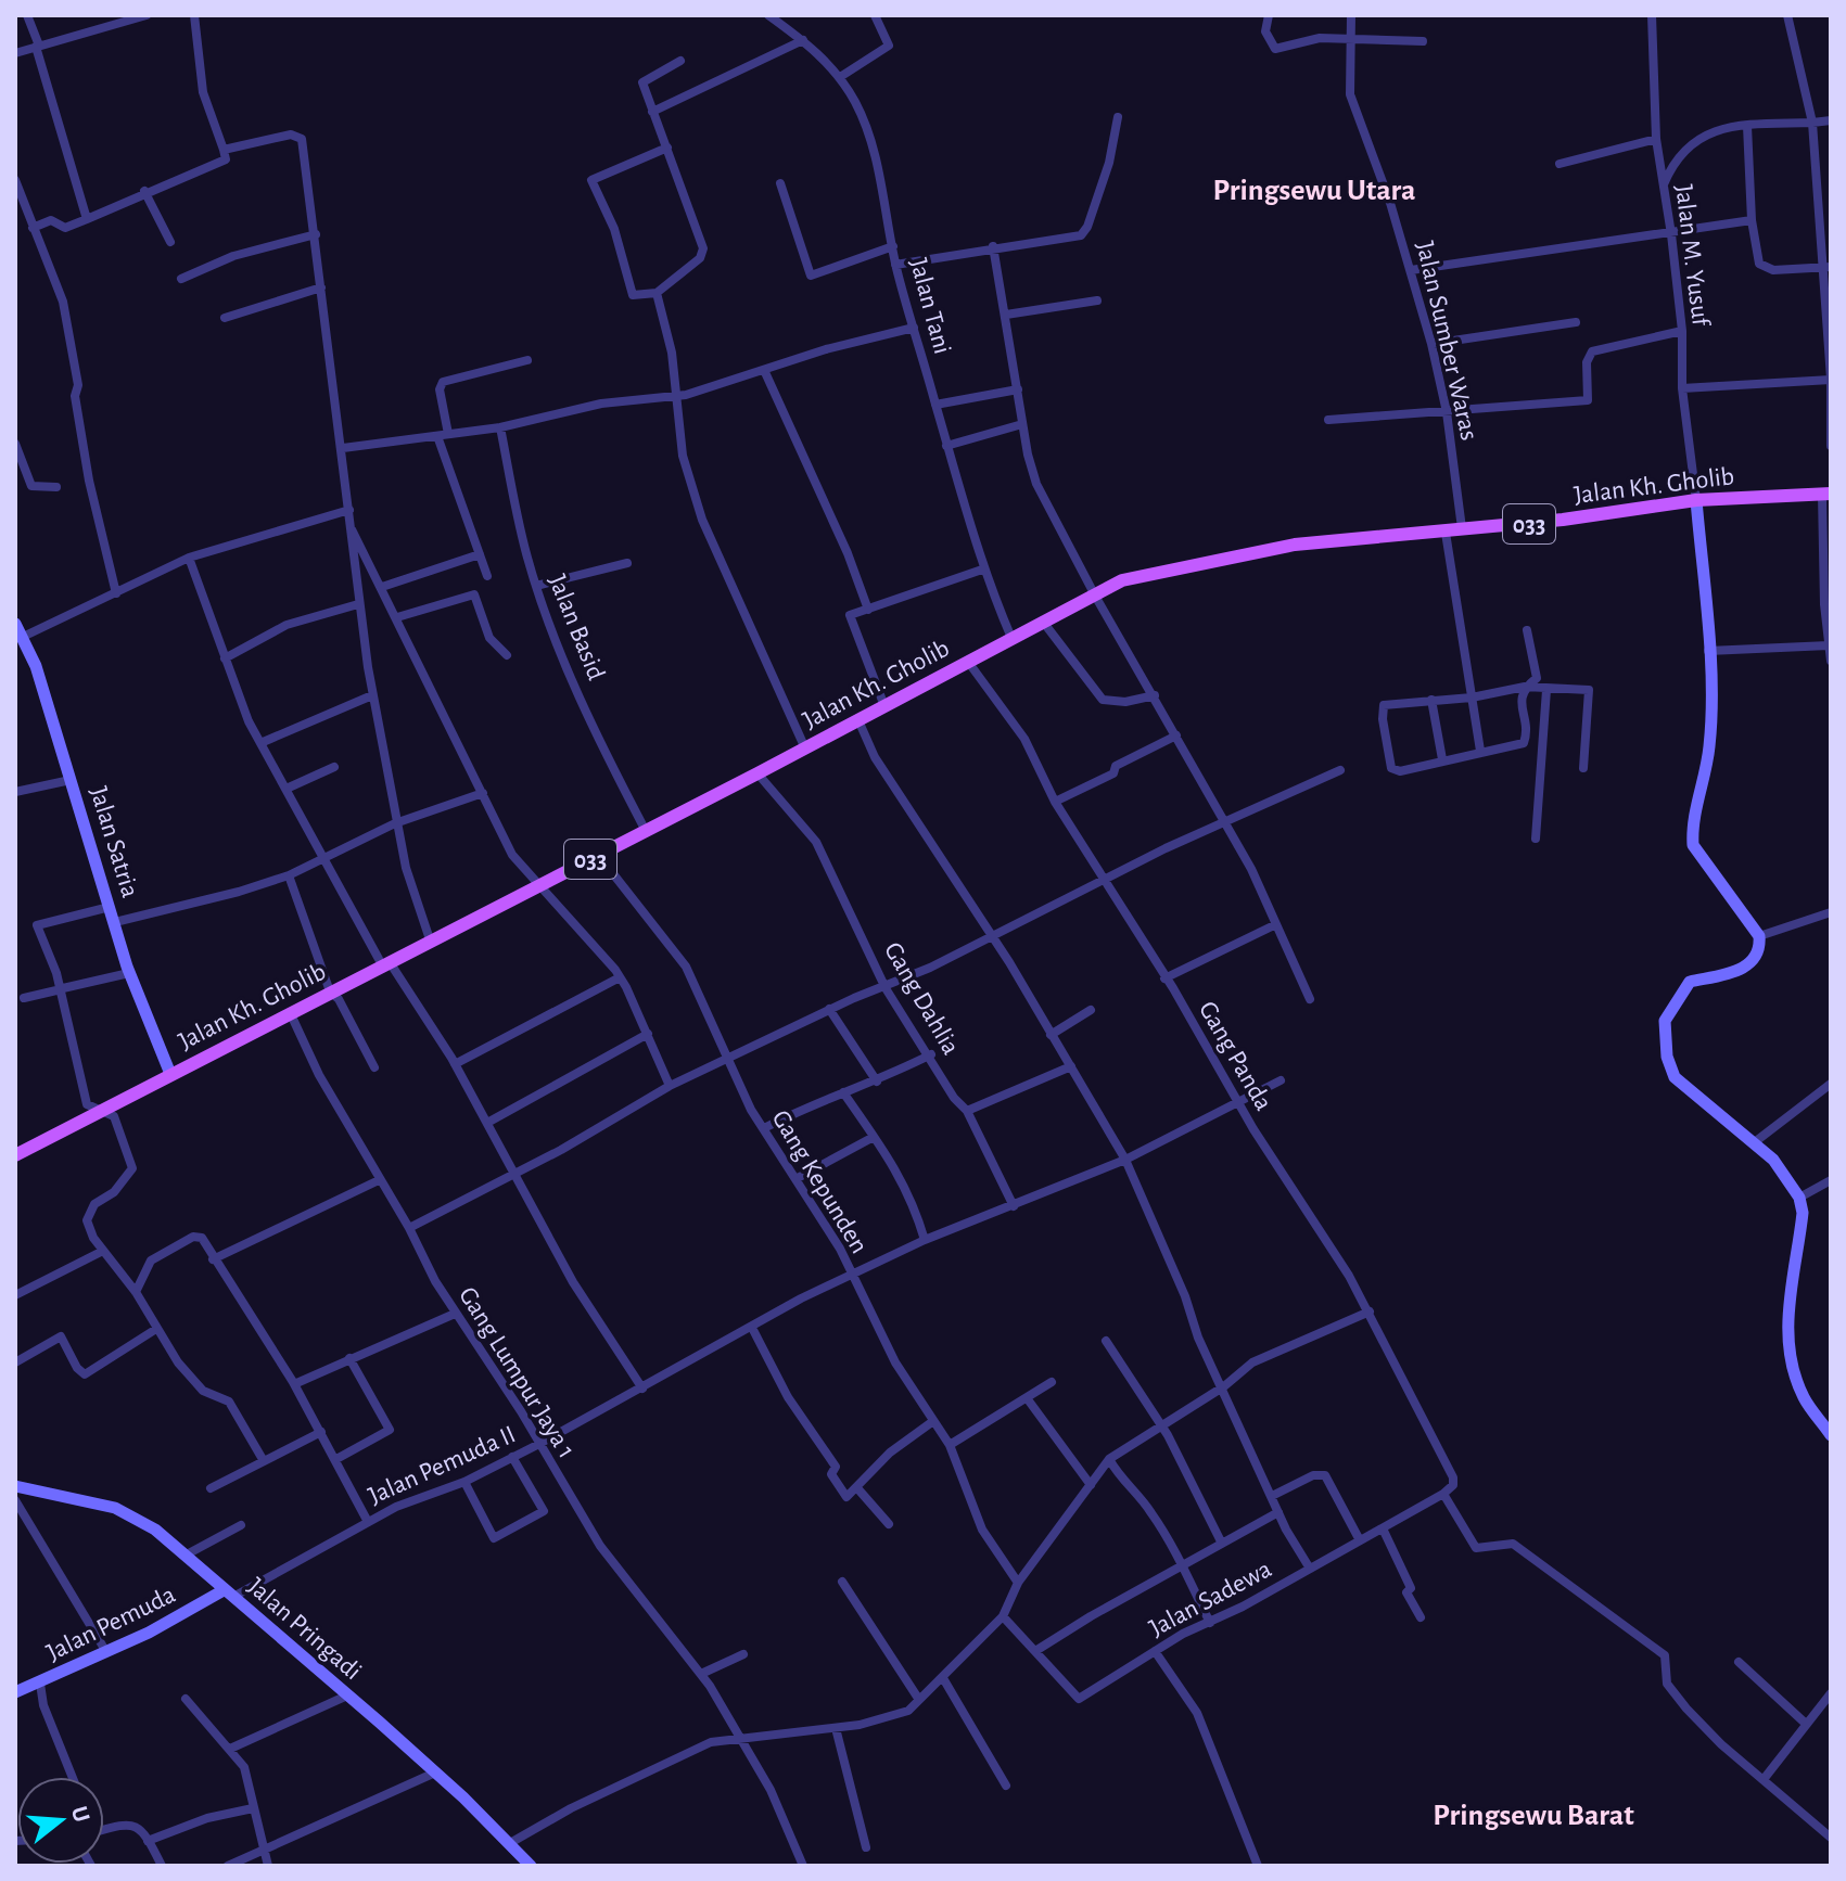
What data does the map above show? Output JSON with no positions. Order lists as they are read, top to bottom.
{
  "streets": {
    "main road": ["Jalan Kh. Gholib", "033"],
    "street": [
      "Jalan M. Yusuf",
      "Jalan Tani",
      "Jalan Sumber Waras",
      "Jalan Basid",
      "Jalan Satria",
      "Gang Dahlia",
      "Gang Panda",
      "Gang Kepunden",
      "Gang Lumpur Jaya 1",
      "Jalan Pemuda II",
      "Jalan Sadewa",
      "Jalan Pemuda",
      "Jalan Pringadi"
    ]
  },
  "crossings": [
    ["Jalan M. Yusuf", "Jalan Kh. Gholib"],
    ["Jalan Tani", "Jalan Kh. Gholib"],
    ["Jalan Sumber Waras", "Jalan Kh. Gholib"],
    ["Jalan Kh. Gholib", "Jalan Basid"],
    ["Jalan Kh. Gholib", "Jalan Satria"],
    ["Jalan Kh. Gholib", "Gang Dahlia"],
    ["Jalan Kh. Gholib", "Gang Panda"],
    ["Jalan Kh. Gholib", "Gang Kepunden"],
    ["Jalan Kh. Gholib", "Gang Lumpur Jaya 1"],
    ["Gang Dahlia", "Jalan Pemuda II"],
    ["Gang Panda", "Jalan Pemuda II"],
    ["Gang Panda", "Jalan Sadewa"],
    ["Gang Kepunden", "Jalan Pemuda II"],
    ["Gang Lumpur Jaya 1", "Jalan Pemuda II"],
    ["Jalan Pemuda II", "Jalan Pemuda"],
    ["Jalan Pemuda II", "Jalan Pringadi"],
    ["Jalan Pemuda", "Jalan Pringadi"]
  ],
  "districts": ["Pringsewu Utara", "Pringsewu Barat"],
  "north": "right"
}
